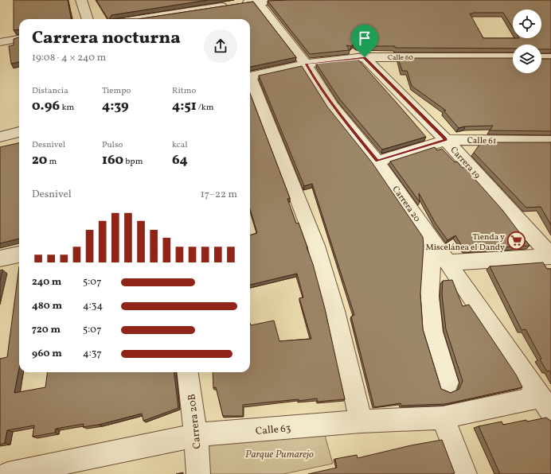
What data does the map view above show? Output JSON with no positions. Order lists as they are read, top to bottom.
{
  "streets": {
    "street": [
      "Calle 60",
      "Calle 61",
      "Carrera 19",
      "Carrera 20",
      "Carrera 20B",
      "Calle 63"
    ]
  },
  "crossings": [
    ["Calle 60", "Carrera 19"],
    ["Calle 60", "Carrera 20"],
    ["Calle 61", "Carrera 19"],
    ["Calle 61", "Carrera 20"],
    ["Carrera 20", "Calle 63"],
    ["Carrera 20B", "Calle 63"]
  ],
  "parks": ["Parque Pumarejo"],
  "places": {
    "supermarket": ["Tienda y Miscelánea el Dandy"]
  },
  "page": {
    "heading": ["Carrera nocturna", "19:08 · 4 × 240 m"],
    "stats": [
      ["Distancia", "0.96 km"],
      ["Tiempo", "4:39"],
      ["Ritmo", "4:51 /km"],
      ["Desnivel", "20 m"],
      ["Pulso", "160 bpm"],
      ["kcal", "64"]
    ],
    "chart": ["Desnivel", "17–22 m"],
    "list": [
      {
        "name": "240 m",
        "note": "5:07"
      },
      {
        "name": "480 m",
        "note": "4:34"
      },
      {
        "name": "720 m",
        "note": "5:07"
      },
      {
        "name": "960 m",
        "note": "4:37"
      }
    ]
  }
}
